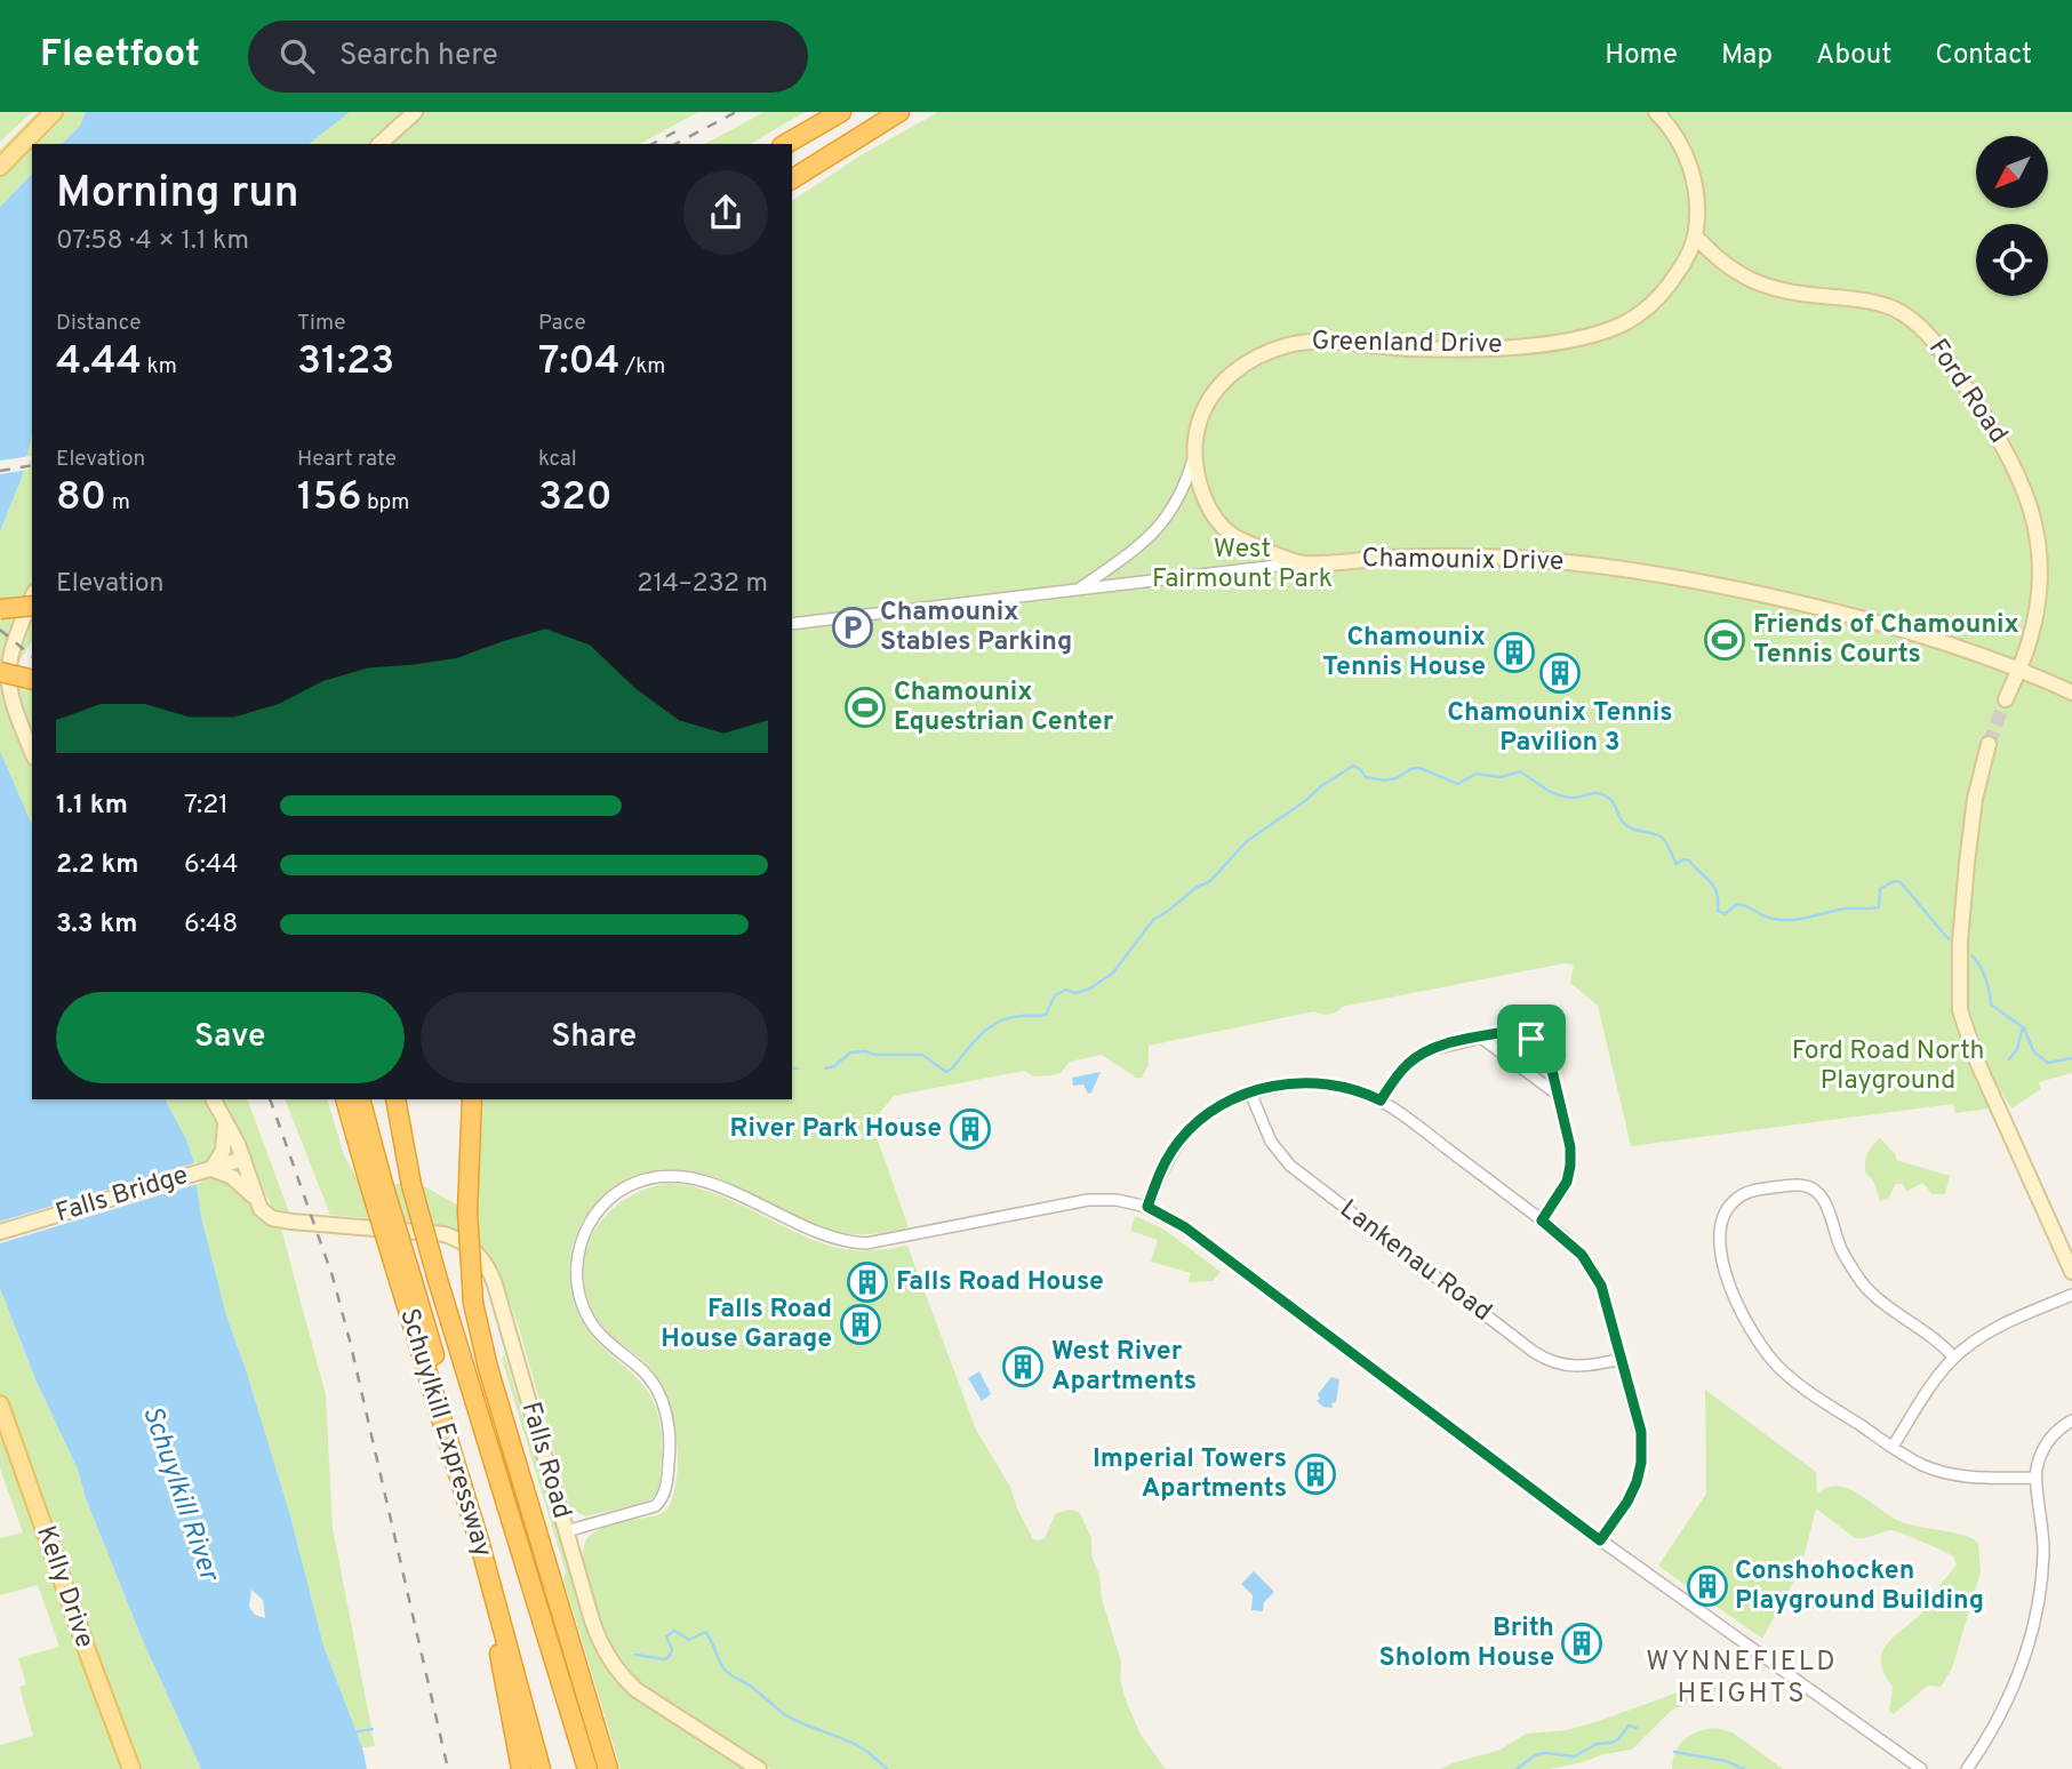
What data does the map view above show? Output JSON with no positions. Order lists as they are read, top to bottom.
{
  "streets": {
    "highway": ["Schuylkill Expressway"],
    "main road": [
      "Greenland Drive",
      "Ford Road",
      "Chamounix Drive",
      "Falls Bridge",
      "Falls Road",
      "Kelly Drive"
    ],
    "street": ["Lankenau Road"]
  },
  "crossings": [
    ["Greenland Drive", "Ford Road"],
    ["Greenland Drive", "Chamounix Drive"],
    ["Ford Road", "Chamounix Drive"],
    ["Falls Bridge", "Falls Road"]
  ],
  "districts": ["WYNNEFIELD HEIGHTS"],
  "water": ["Schuylkill River"],
  "parks": ["West Fairmount Park", "Ford Road North Playground"],
  "places": {
    "parking": ["Chamounix Stables Parking"],
    "sports": ["Friends of Chamounix Tennis Courts", "Chamounix Equestrian Center"],
    "building": [
      "Chamounix Tennis House",
      "Chamounix Tennis Pavilion 3",
      "River Park House",
      "Falls Road House",
      "Falls Road House Garage",
      "West River Apartments",
      "Imperial Towers Apartments",
      "Conshohocken Playground Building",
      "Brith Sholom House"
    ]
  },
  "north": "bottom left",
  "page": {
    "header": "Fleetfoot",
    "search": "Search here",
    "nav": [
      "Home",
      "Map",
      "About",
      "Contact"
    ],
    "heading": ["Morning run", "07:58 · 4 × 1.1 km"],
    "stats": [
      ["Distance", "4.44 km"],
      ["Time", "31:23"],
      ["Pace", "7:04 /km"],
      ["Elevation", "80 m"],
      ["Heart rate", "156 bpm"],
      ["kcal", "320"]
    ],
    "chart": ["Elevation", "214–232 m"],
    "list": [
      {
        "name": "1.1 km",
        "note": "7:21"
      },
      {
        "name": "2.2 km",
        "note": "6:44"
      },
      {
        "name": "3.3 km",
        "note": "6:48"
      }
    ],
    "buttons": ["Save", "Share"]
  }
}
